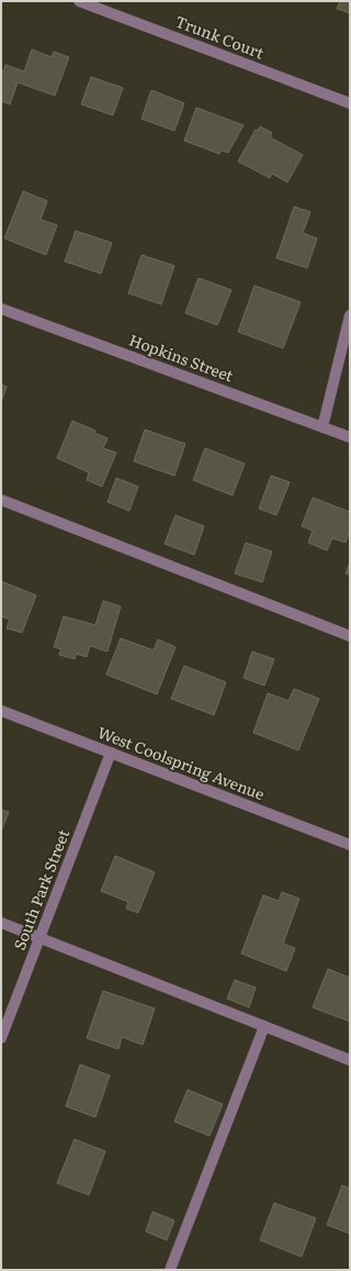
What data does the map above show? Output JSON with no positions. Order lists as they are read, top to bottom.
{
  "streets": {
    "street": [
      "Trunk Court",
      "Hopkins Street",
      "West Coolspring Avenue",
      "South Park Street"
    ]
  },
  "crossings": [
    ["West Coolspring Avenue", "South Park Street"]
  ]
}
